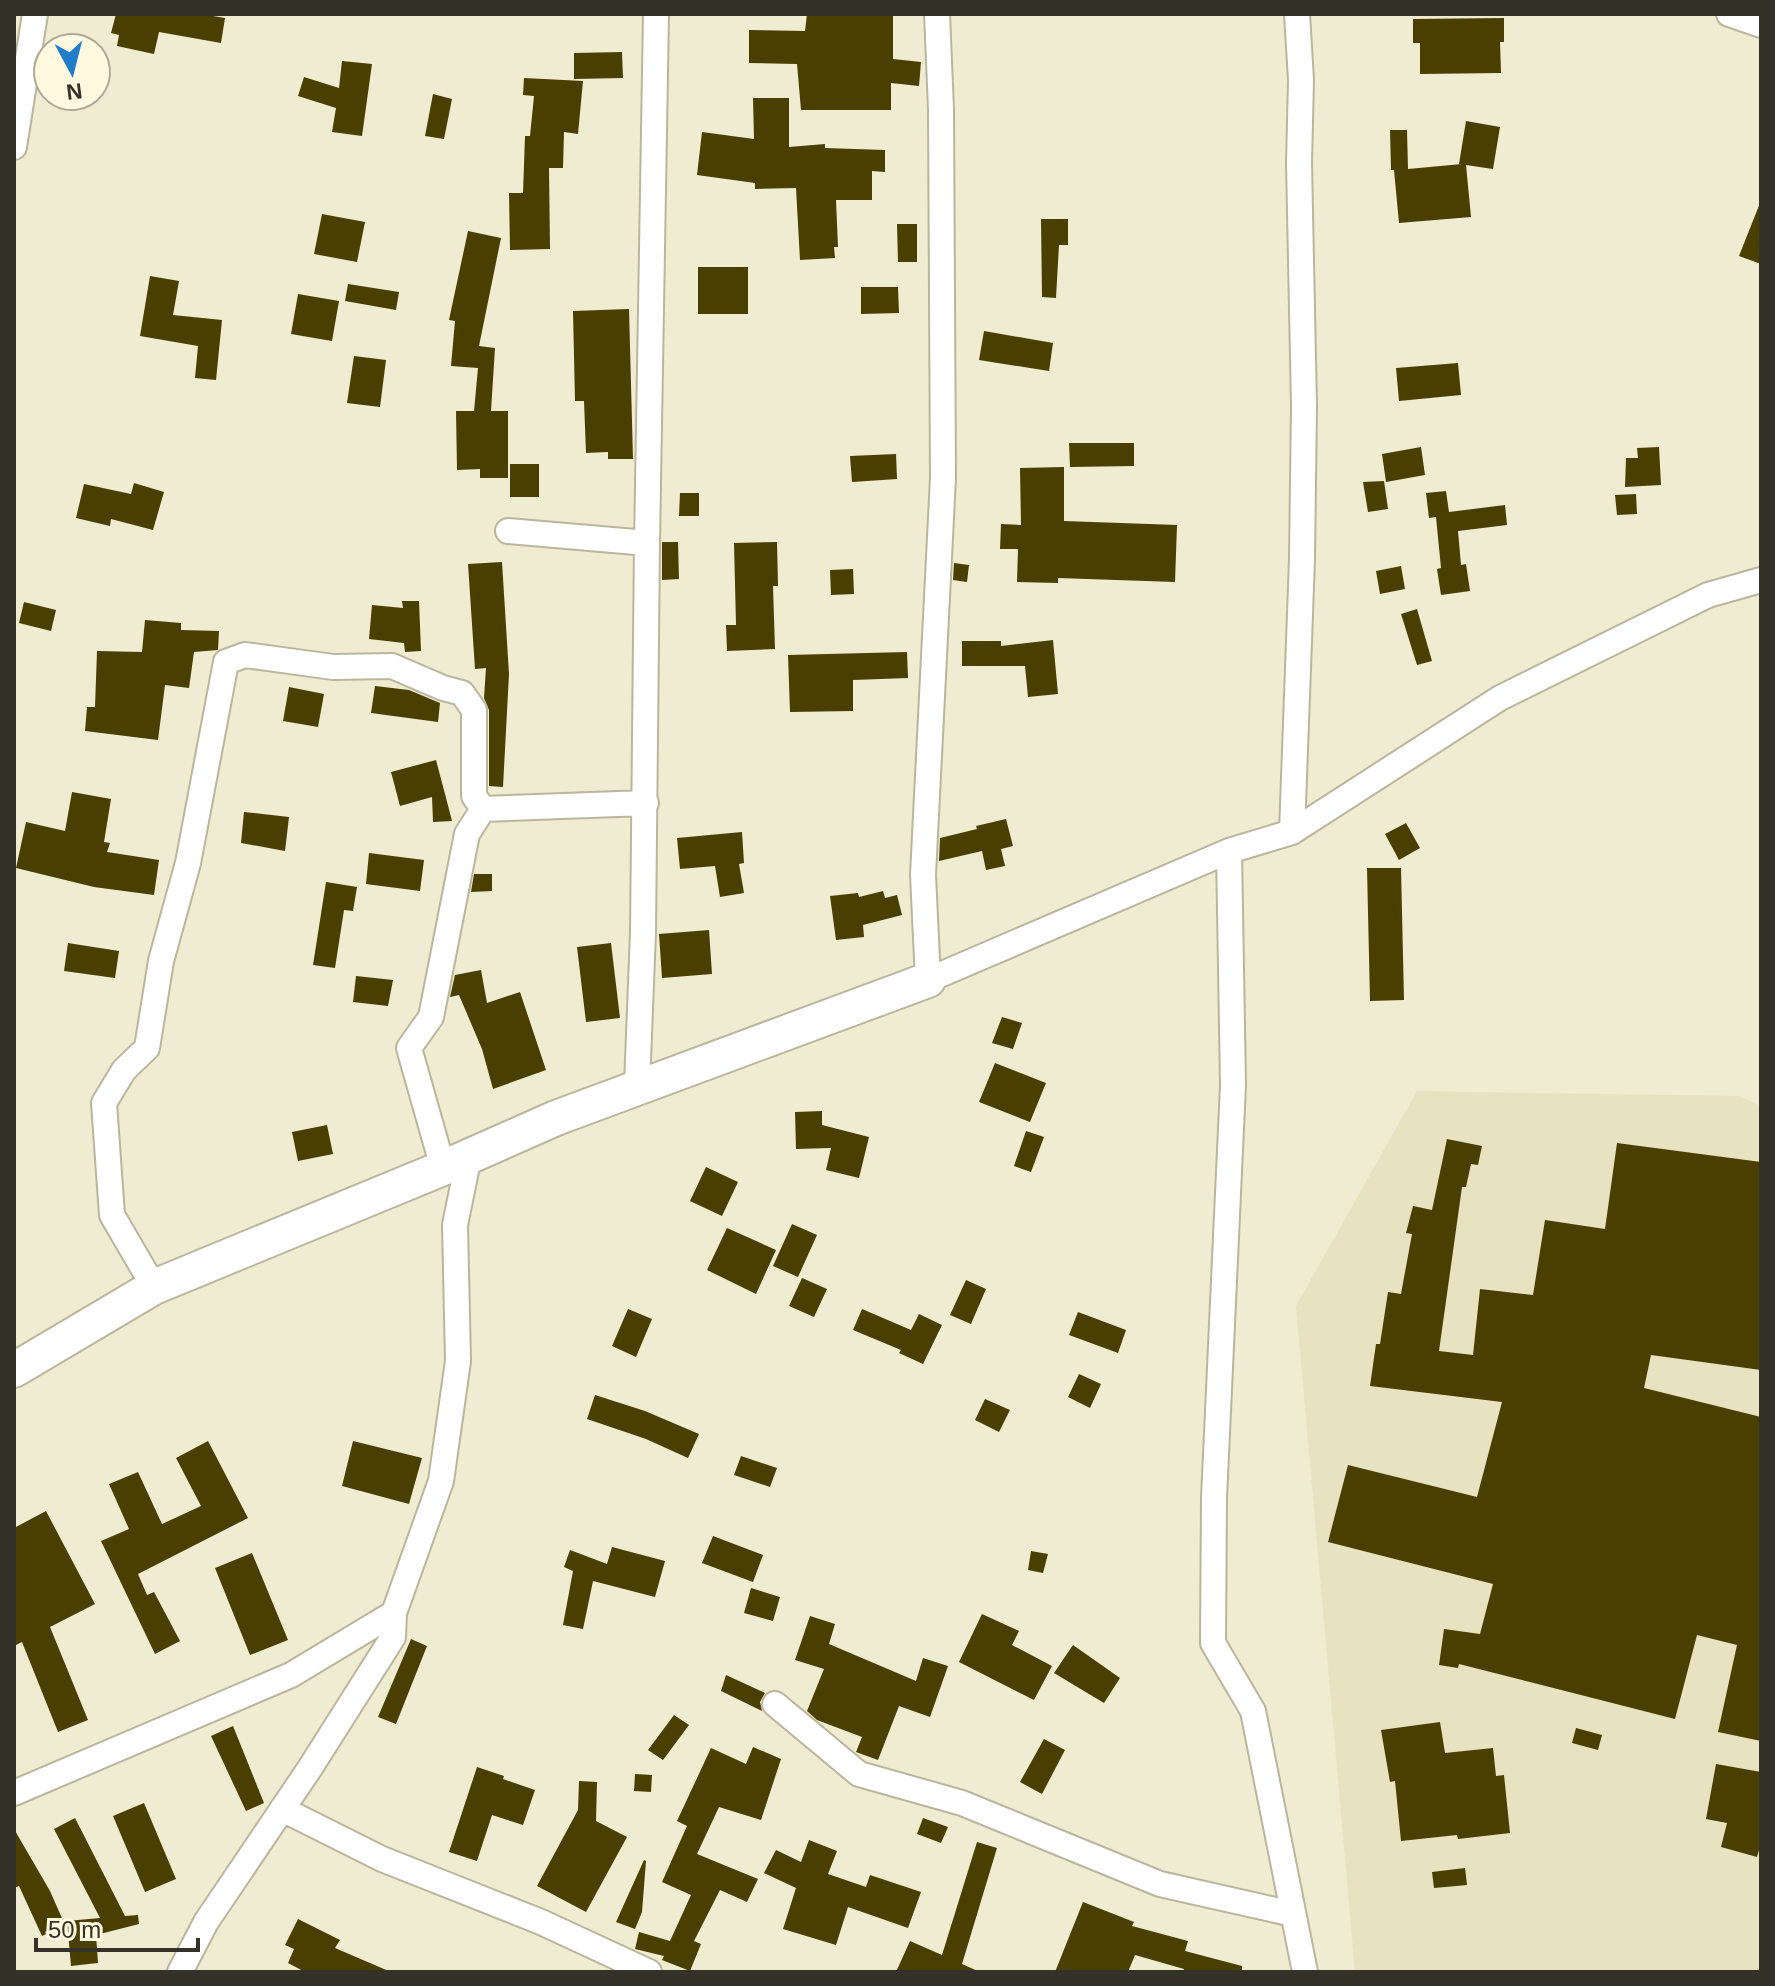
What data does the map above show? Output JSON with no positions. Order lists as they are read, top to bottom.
{
  "scale_bar": "50 m",
  "north": "bottom"
}
